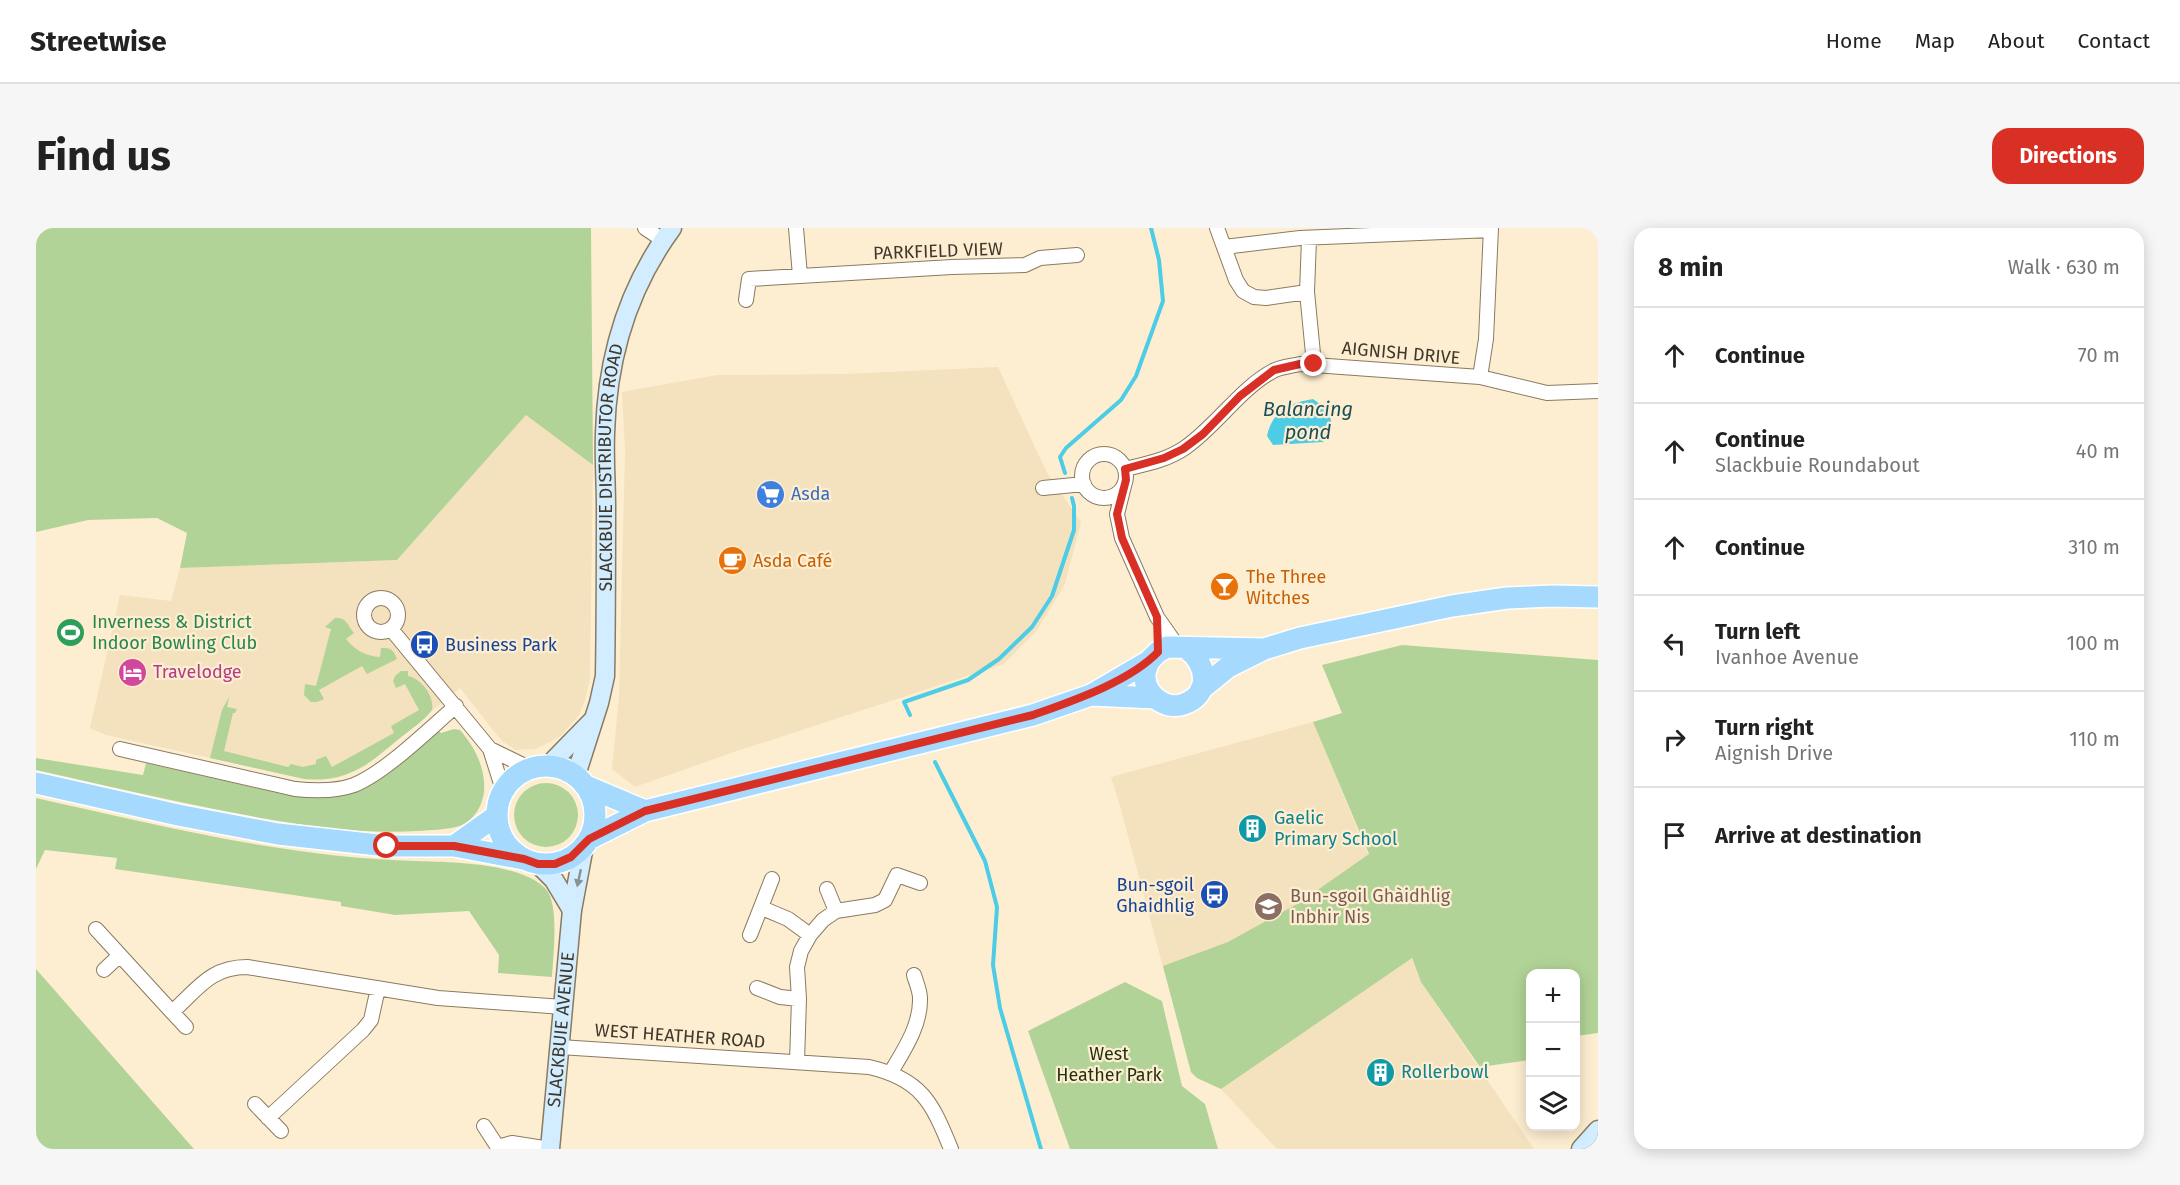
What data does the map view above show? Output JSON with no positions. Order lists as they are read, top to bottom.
{
  "streets": {
    "street": [
      "PARKFIELD VIEW",
      "AIGNISH DRIVE",
      "SLACKBUIE DISTRIBUTOR ROAD",
      "SLACKBUIE AVENUE",
      "WEST HEATHER ROAD"
    ]
  },
  "crossings": [
    ["SLACKBUIE DISTRIBUTOR ROAD", "SLACKBUIE AVENUE"],
    ["SLACKBUIE AVENUE", "WEST HEATHER ROAD"]
  ],
  "water": ["Balancing pond"],
  "parks": ["West Heather Park"],
  "places": {
    "supermarket": ["Asda"],
    "cafe": ["Asda Café"],
    "bar": ["The Three Witches"],
    "sports": ["Inverness & District Indoor Bowling Club"],
    "bus stop": ["Business Park", "Bun-sgoil Ghaidhlig"],
    "hotel": ["Travelodge"],
    "building": ["Gaelic Primary School", "Rollerbowl"],
    "school or university": ["Bun-sgoil Ghàidhlig Inbhir Nis"]
  },
  "page": {
    "header": "Streetwise",
    "nav": [
      "Home",
      "Map",
      "About",
      "Contact"
    ],
    "buttons": "Directions",
    "title": "Find us",
    "heading": ["8 min", "Walk · 630 m"],
    "list": [
      ["Continue", "70 m"],
      ["Continue", "Slackbuie Roundabout", "40 m"],
      ["Continue", "310 m"],
      ["Turn left", "Ivanhoe Avenue", "100 m"],
      ["Turn right", "Aignish Drive", "110 m"],
      "Arrive at destination"
    ],
    "map_buttons": ["+", "−"]
  }
}
